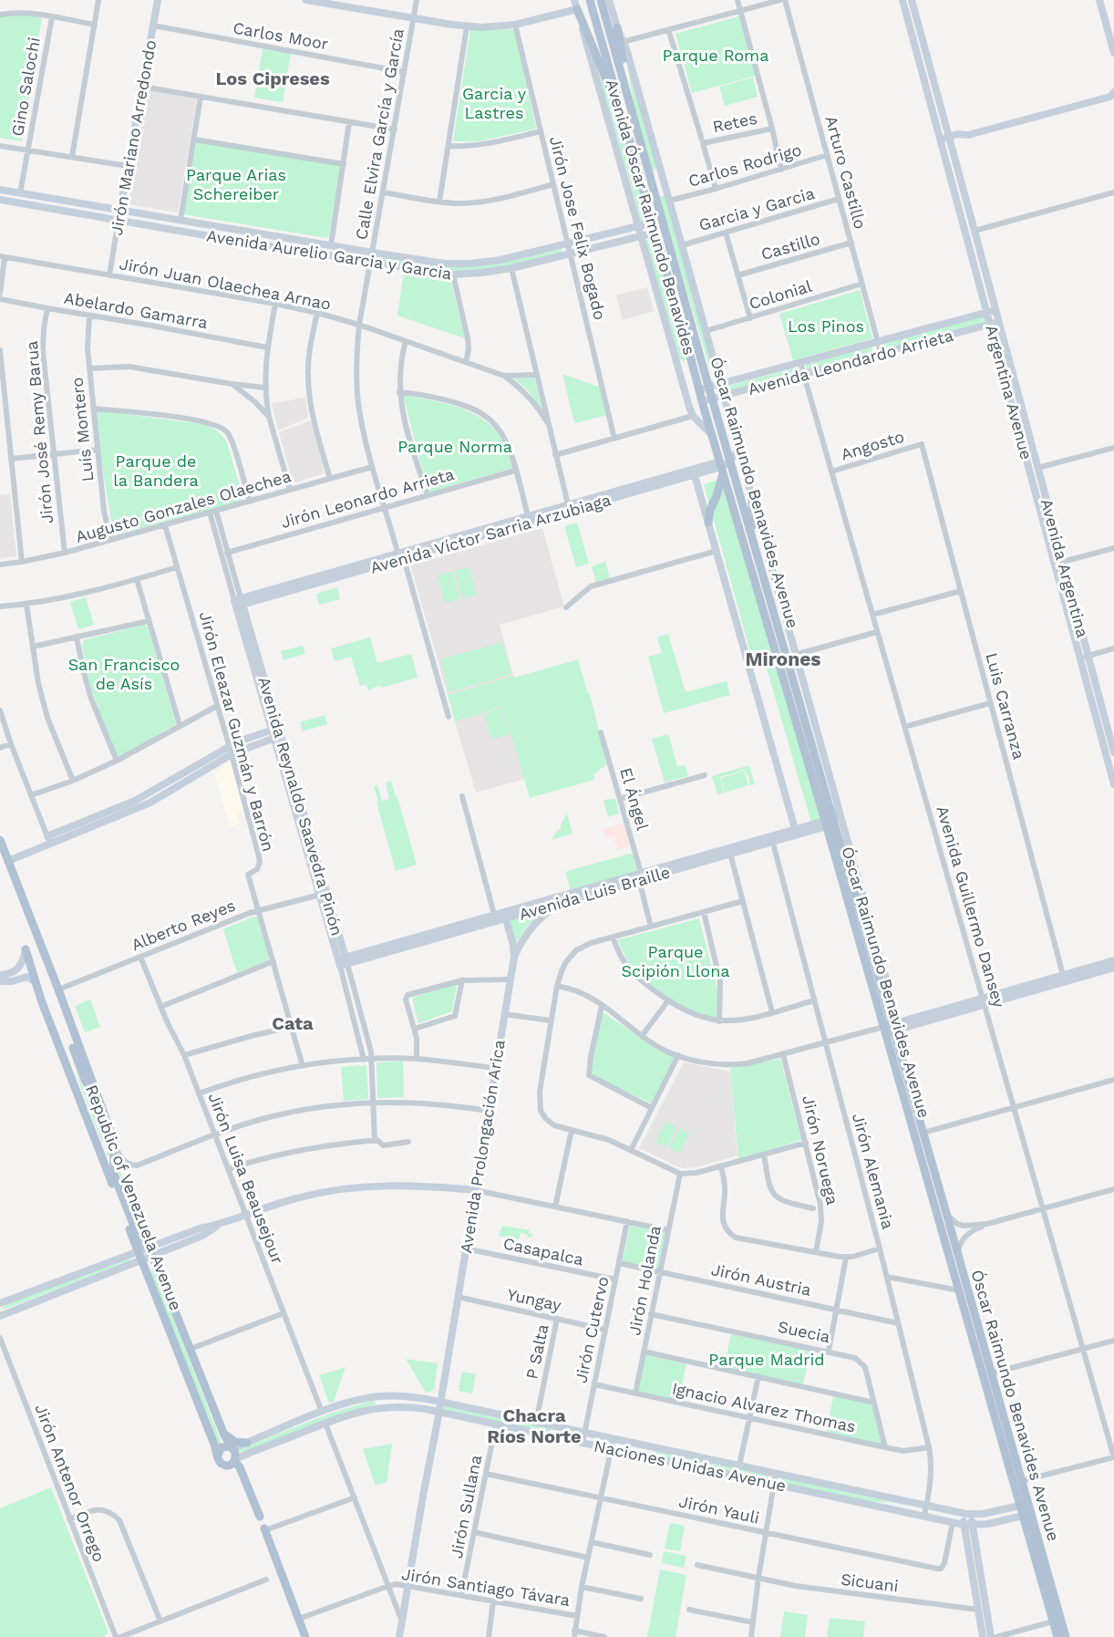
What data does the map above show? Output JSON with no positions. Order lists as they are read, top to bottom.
{
  "streets": {
    "main road": [
      "Jirón Mariano Arredondo",
      "Avenida Óscar Raimundo Benavides",
      "Avenida Aurelio Garcia y Garcia",
      "Avenida Leondardo Arrieta",
      "Argentina Avenue",
      "Óscar Raimundo Benavides Avenue",
      "Avenida Víctor Sarria Arzubiaga",
      "Avenida Argentina",
      "Avenida Reynaldo Saavedra Pinón",
      "Avenida Luis Braille",
      "Avenida Prolongación Arica",
      "Republic of Venezuela Avenue",
      "Naciones Unidas Avenue"
    ],
    "street": [
      "Carlos Moor",
      "Gino Salochi",
      "Retes",
      "Calle Elvira García y García",
      "Carlos Rodrigo",
      "Arturo Castillo",
      "Garcia y Garcia",
      "Jirón Jose Felix Bogado",
      "Castillo",
      "Jirón Juan Olaechea Arnao",
      "Colonial",
      "Abelardo Gamarra",
      "Luís Montero",
      "Jirón José Remy Barua",
      "Angosto",
      "Jirón Leonardo Arrieta",
      "Augusto Gonzales Olaechea",
      "Luis Carranza",
      "Jirón Eleazar Guzmán y Barrón",
      "El Ángel",
      "Avenida Guillermo Dansey",
      "Alberto Reyes",
      "Jirón Noruega",
      "Jirón Alemania",
      "Jirón Luisa Beausejour",
      "Casapalca",
      "Jirón Austria",
      "Jirón Holanda",
      "Yungay",
      "Jirón Cutervo",
      "Suecia",
      "P Salta",
      "Ignacio Alvarez Thomas",
      "Jirón Antenor Orrego",
      "Jirón Sullana",
      "Jirón Yauli",
      "Sicuani",
      "Jirón Santiago Távara"
    ]
  },
  "crossings": [
    ["Carlos Moor", "Calle Elvira García y García"],
    ["Carlos Moor", "Jirón Mariano Arredondo"],
    ["Gino Salochi", "Avenida Aurelio Garcia y Garcia"],
    ["Calle Elvira García y García", "Avenida Aurelio Garcia y Garcia"],
    ["Calle Elvira García y García", "Jirón Juan Olaechea Arnao"],
    ["Calle Elvira García y García", "Jirón Leonardo Arrieta"],
    ["Calle Elvira García y García", "Augusto Gonzales Olaechea"],
    ["Calle Elvira García y García", "Avenida Víctor Sarria Arzubiaga"],
    ["Jirón Mariano Arredondo", "Avenida Aurelio Garcia y Garcia"],
    ["Jirón Mariano Arredondo", "Jirón Juan Olaechea Arnao"],
    ["Carlos Rodrigo", "Arturo Castillo"],
    ["Carlos Rodrigo", "Óscar Raimundo Benavides Avenue"],
    ["Arturo Castillo", "Garcia y Garcia"],
    ["Arturo Castillo", "Castillo"],
    ["Arturo Castillo", "Colonial"],
    ["Arturo Castillo", "Avenida Leondardo Arrieta"],
    ["Garcia y Garcia", "Óscar Raimundo Benavides Avenue"],
    ["Avenida Óscar Raimundo Benavides", "Avenida Aurelio Garcia y Garcia"],
    ["Avenida Óscar Raimundo Benavides", "Avenida Leondardo Arrieta"],
    ["Avenida Óscar Raimundo Benavides", "Óscar Raimundo Benavides Avenue"],
    ["Avenida Óscar Raimundo Benavides", "Avenida Víctor Sarria Arzubiaga"],
    ["Jirón Jose Felix Bogado", "Avenida Aurelio Garcia y Garcia"],
    ["Colonial", "Óscar Raimundo Benavides Avenue"],
    ["Abelardo Gamarra", "Luís Montero"],
    ["Abelardo Gamarra", "Jirón José Remy Barua"],
    ["Avenida Leondardo Arrieta", "Argentina Avenue"],
    ["Avenida Leondardo Arrieta", "Óscar Raimundo Benavides Avenue"],
    ["Avenida Leondardo Arrieta", "Avenida Guillermo Dansey"],
    ["Argentina Avenue", "Avenida Argentina"],
    ["Luís Montero", "Augusto Gonzales Olaechea"],
    ["Jirón José Remy Barua", "Augusto Gonzales Olaechea"],
    ["Angosto", "Luis Carranza"],
    ["Angosto", "Avenida Guillermo Dansey"],
    ["Óscar Raimundo Benavides Avenue", "Avenida Víctor Sarria Arzubiaga"],
    ["Óscar Raimundo Benavides Avenue", "Avenida Luis Braille"],
    ["Óscar Raimundo Benavides Avenue", "Naciones Unidas Avenue"],
    ["Jirón Leonardo Arrieta", "Avenida Reynaldo Saavedra Pinón"],
    ["Augusto Gonzales Olaechea", "Jirón Eleazar Guzmán y Barrón"],
    ["Augusto Gonzales Olaechea", "Avenida Reynaldo Saavedra Pinón"],
    ["Avenida Víctor Sarria Arzubiaga", "Avenida Reynaldo Saavedra Pinón"],
    ["Jirón Eleazar Guzmán y Barrón", "Alberto Reyes"],
    ["El Ángel", "Avenida Luis Braille"],
    ["Avenida Reynaldo Saavedra Pinón", "Avenida Luis Braille"],
    ["Avenida Reynaldo Saavedra Pinón", "Alberto Reyes"],
    ["Avenida Luis Braille", "Avenida Prolongación Arica"],
    ["Avenida Luis Braille", "Jirón Alemania"],
    ["Alberto Reyes", "Jirón Luisa Beausejour"],
    ["Avenida Prolongación Arica", "Casapalca"],
    ["Avenida Prolongación Arica", "Yungay"],
    ["Avenida Prolongación Arica", "Naciones Unidas Avenue"],
    ["Avenida Prolongación Arica", "Jirón Santiago Távara"],
    ["Jirón Alemania", "Jirón Austria"],
    ["Jirón Alemania", "Ignacio Alvarez Thomas"],
    ["Jirón Alemania", "Naciones Unidas Avenue"],
    ["Jirón Luisa Beausejour", "Naciones Unidas Avenue"],
    ["Republic of Venezuela Avenue", "Naciones Unidas Avenue"],
    ["Casapalca", "Jirón Cutervo"],
    ["Jirón Austria", "Jirón Holanda"],
    ["Jirón Austria", "Jirón Cutervo"],
    ["Jirón Holanda", "Suecia"],
    ["Jirón Holanda", "Ignacio Alvarez Thomas"],
    ["Yungay", "Jirón Cutervo"],
    ["Yungay", "P Salta"],
    ["Jirón Cutervo", "Ignacio Alvarez Thomas"],
    ["Jirón Cutervo", "Naciones Unidas Avenue"],
    ["Suecia", "Ignacio Alvarez Thomas"],
    ["P Salta", "Naciones Unidas Avenue"],
    ["Naciones Unidas Avenue", "Jirón Sullana"],
    ["Naciones Unidas Avenue", "Jirón Yauli"],
    ["Jirón Sullana", "Jirón Yauli"],
    ["Jirón Sullana", "Jirón Santiago Távara"]
  ],
  "districts": [
    "Los Cipreses",
    "Mirones",
    "Cata",
    "Chacra Ríos Norte"
  ],
  "parks": [
    "Parque Roma",
    "Garcia y Lastres",
    "Parque Arias Schereiber",
    "Los Pinos",
    "Parque Norma",
    "Parque de la Bandera",
    "San Francisco de Asís",
    "Parque Scipión Llona",
    "Parque Madrid"
  ]
}
